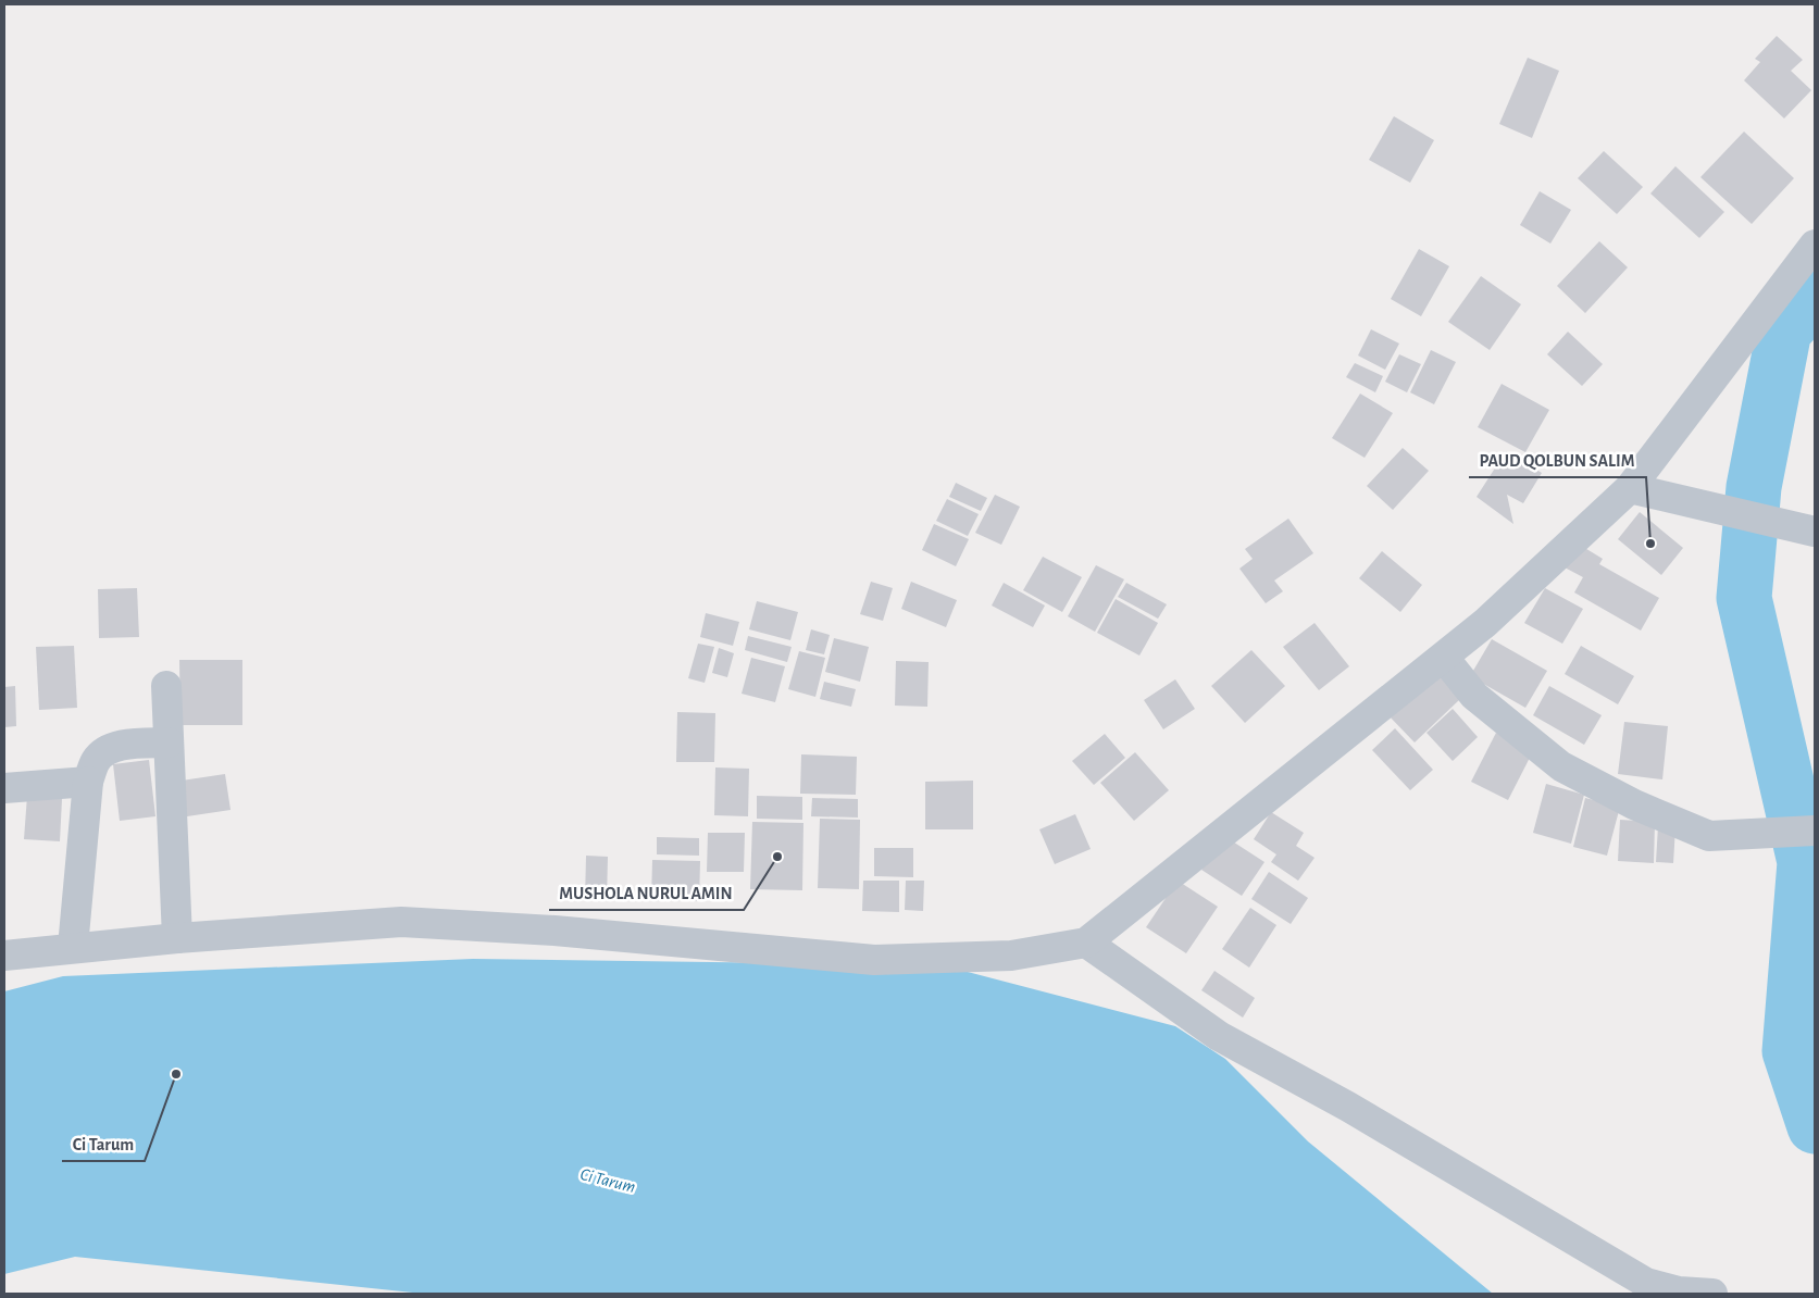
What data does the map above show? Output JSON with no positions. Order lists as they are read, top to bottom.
{
  "water": ["Ci Tarum"],
  "places": ["PAUD QOLBUN SALIM", "MUSHOLA NURUL AMIN", "Ci Tarum"]
}
